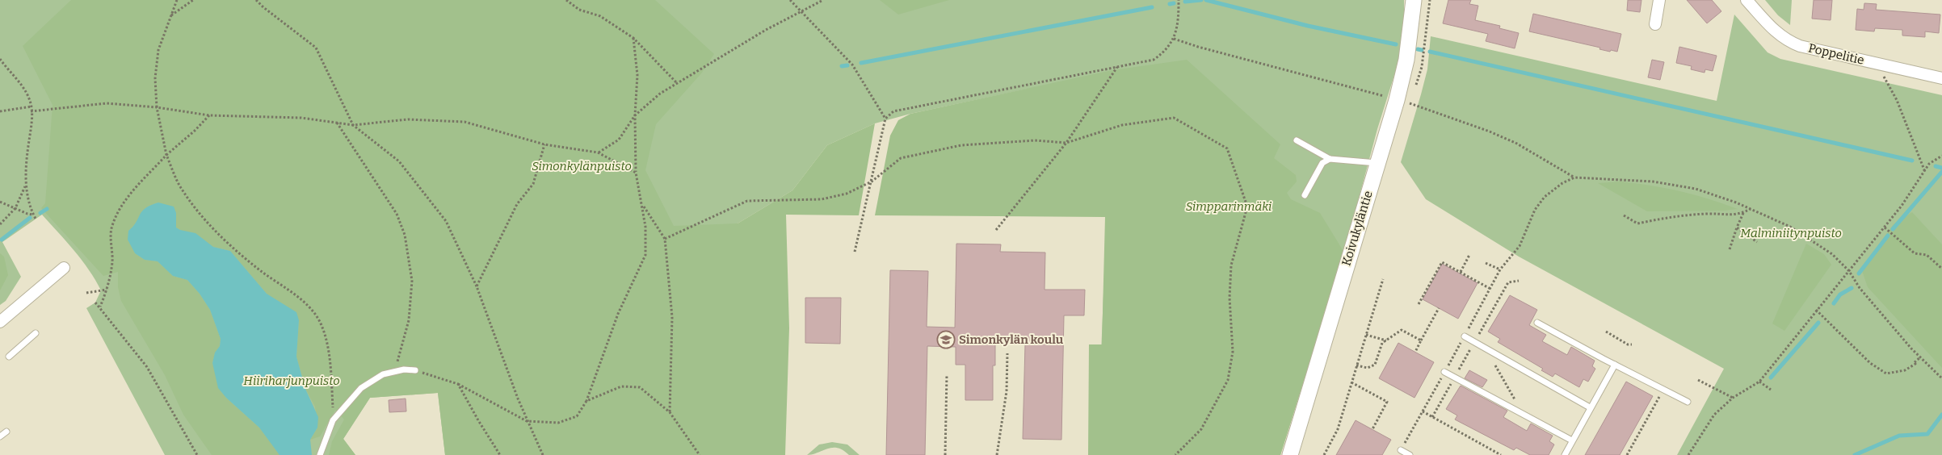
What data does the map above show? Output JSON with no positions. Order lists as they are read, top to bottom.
{
  "streets": {
    "main road": ["Koivukyläntie"],
    "street": ["Poppelitie"]
  },
  "parks": [
    "Simonkylänpuisto",
    "Simpparinmäki",
    "Malminiitynpuisto",
    "Hiiriharjunpuisto"
  ],
  "places": {
    "school or university": ["Simonkylän koulu"]
  }
}
